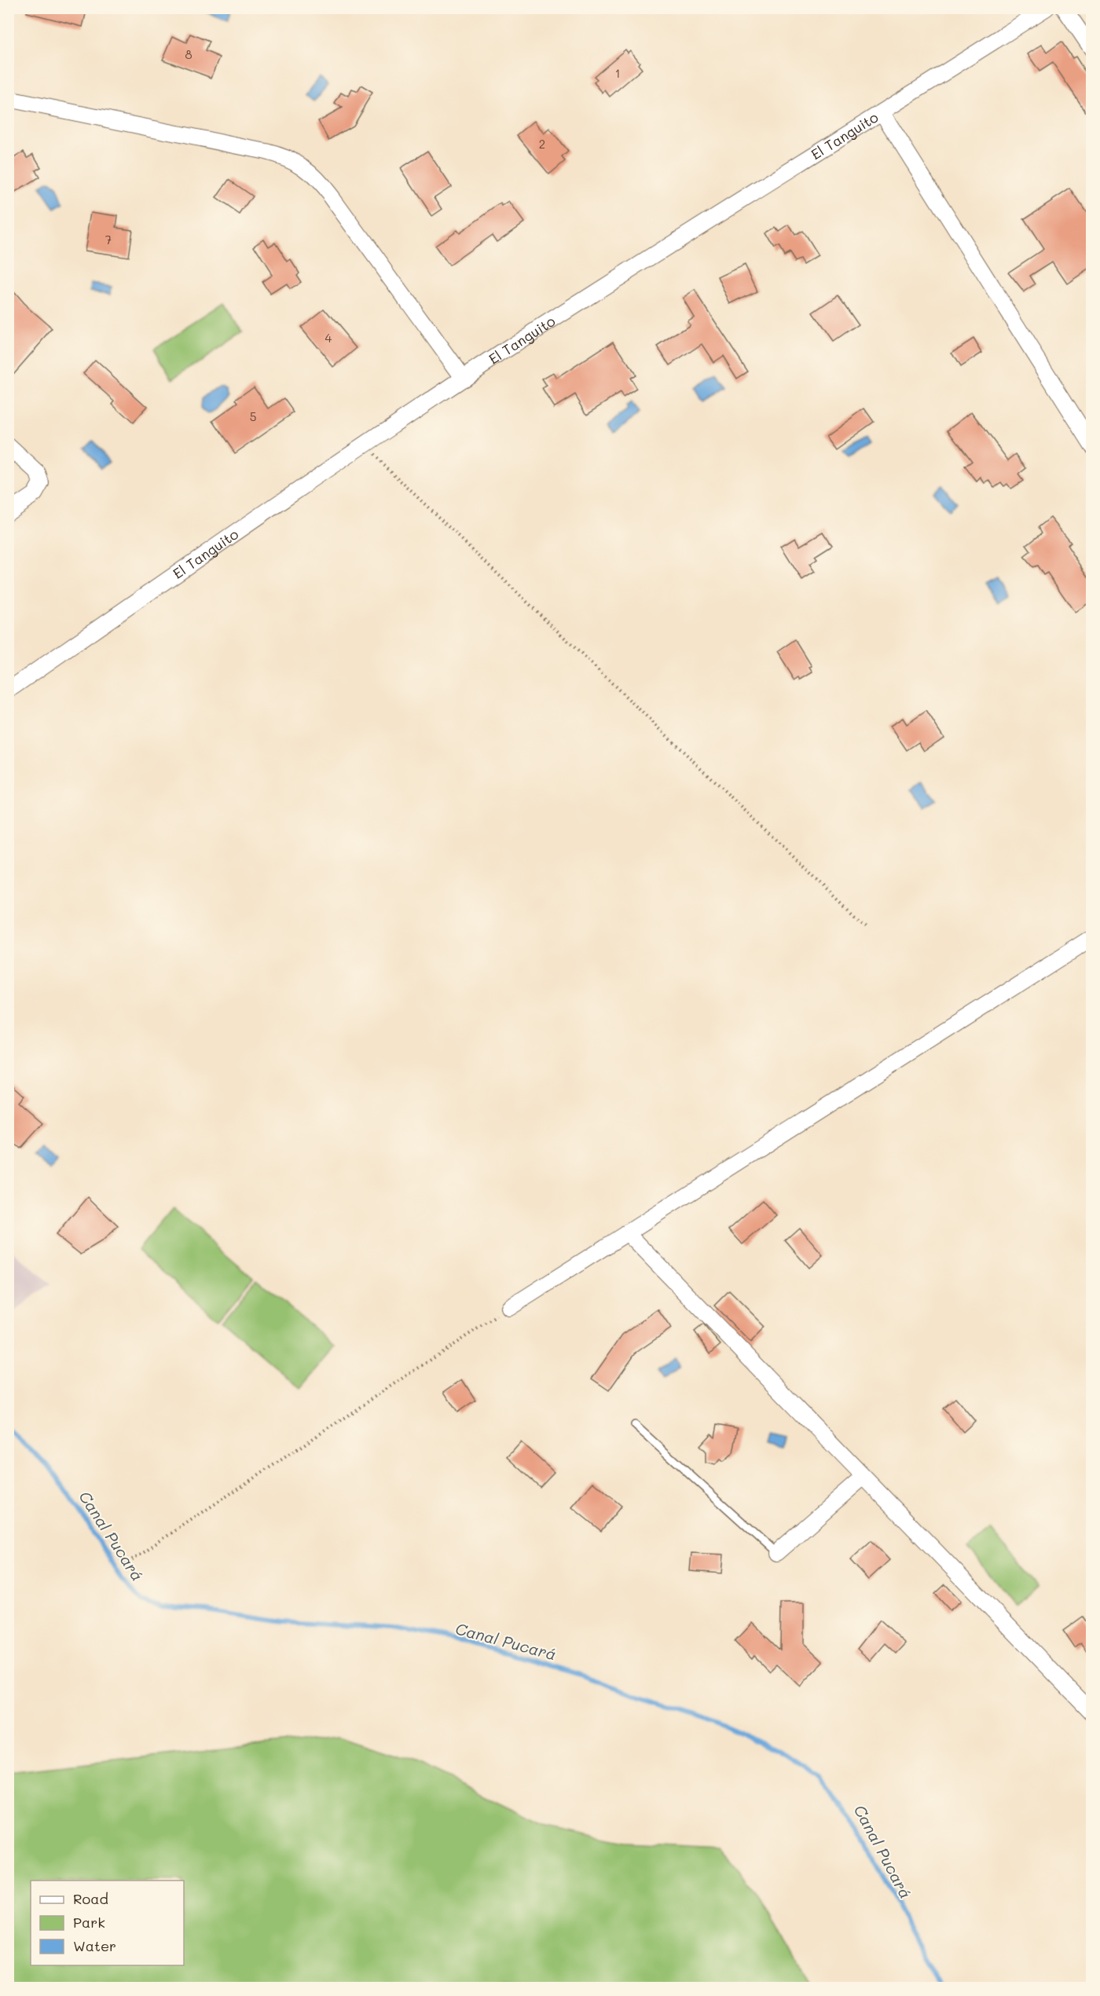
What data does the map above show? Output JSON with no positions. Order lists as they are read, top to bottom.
{
  "streets": {
    "street": ["El Tanguito"]
  },
  "water": ["Canal Pucará"],
  "house_numbers": [
    "8",
    "1",
    "2",
    "7",
    "4",
    "5"
  ],
  "legend": ["Road", "Park", "Water"]
}
